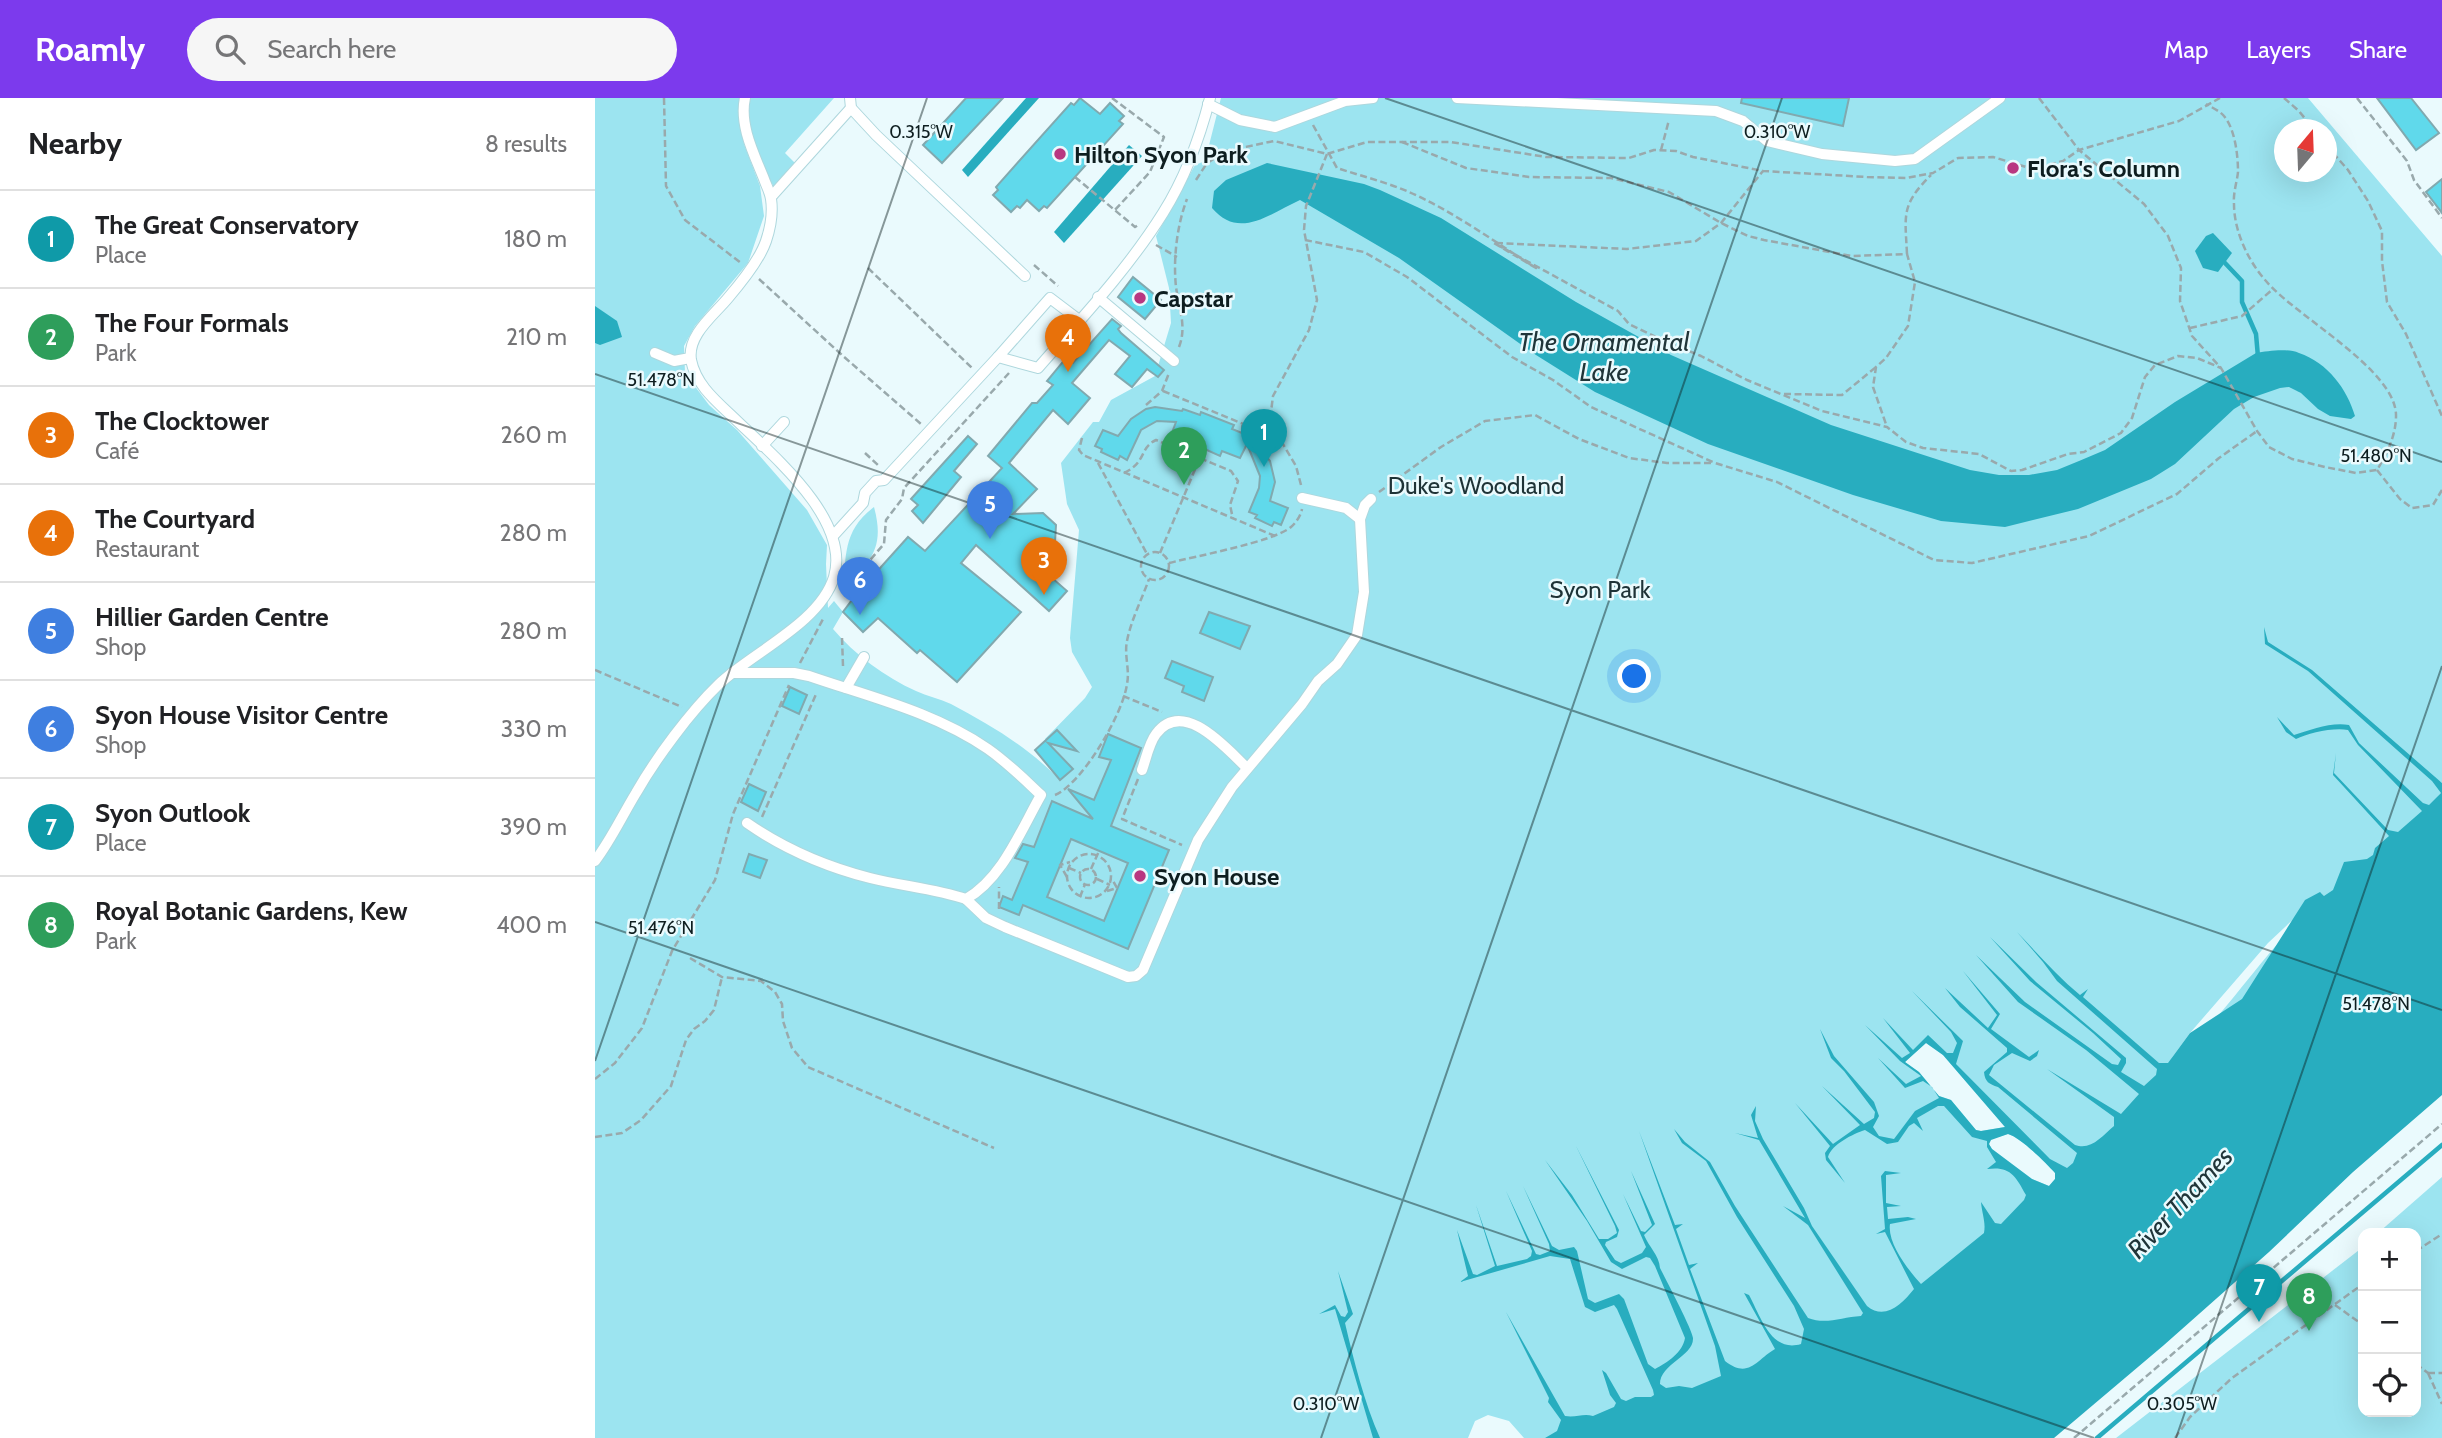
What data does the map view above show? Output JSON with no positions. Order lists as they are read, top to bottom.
{
  "water": ["The Ornamental Lake", "River Thames"],
  "parks": ["Duke's Woodland", "Syon Park"],
  "places": [
    "Hilton Syon Park",
    "Flora's Column",
    "Capstar",
    "Syon House"
  ],
  "north": "top",
  "page": {
    "header": "Roamly",
    "search": "Search here",
    "nav": ["Map", "Layers", "Share"],
    "heading": ["Nearby", "8 results"],
    "list": [
      {
        "mark": "1",
        "name": "The Great Conservatory",
        "note": "Place",
        "value": "180 m"
      },
      {
        "mark": "2",
        "name": "The Four Formals",
        "note": "Park",
        "value": "210 m"
      },
      {
        "mark": "3",
        "name": "The Clocktower",
        "note": "Café",
        "value": "260 m"
      },
      {
        "mark": "4",
        "name": "The Courtyard",
        "note": "Restaurant",
        "value": "280 m"
      },
      {
        "mark": "5",
        "name": "Hillier Garden Centre",
        "note": "Shop",
        "value": "280 m"
      },
      {
        "mark": "6",
        "name": "Syon House Visitor Centre",
        "note": "Shop",
        "value": "330 m"
      },
      {
        "mark": "7",
        "name": "Syon Outlook",
        "note": "Place",
        "value": "390 m"
      },
      {
        "mark": "8",
        "name": "Royal Botanic Gardens, Kew",
        "note": "Park",
        "value": "400 m"
      }
    ],
    "pins": [
      "4",
      "1",
      "2",
      "5",
      "3",
      "6",
      "7",
      "8"
    ],
    "map_buttons": ["+", "−"]
  },
  "coordinates": [
    "0.310°W",
    "0.315°W",
    "51.478°N",
    "51.480°N",
    "51.476°N",
    "0.305°W"
  ]
}
